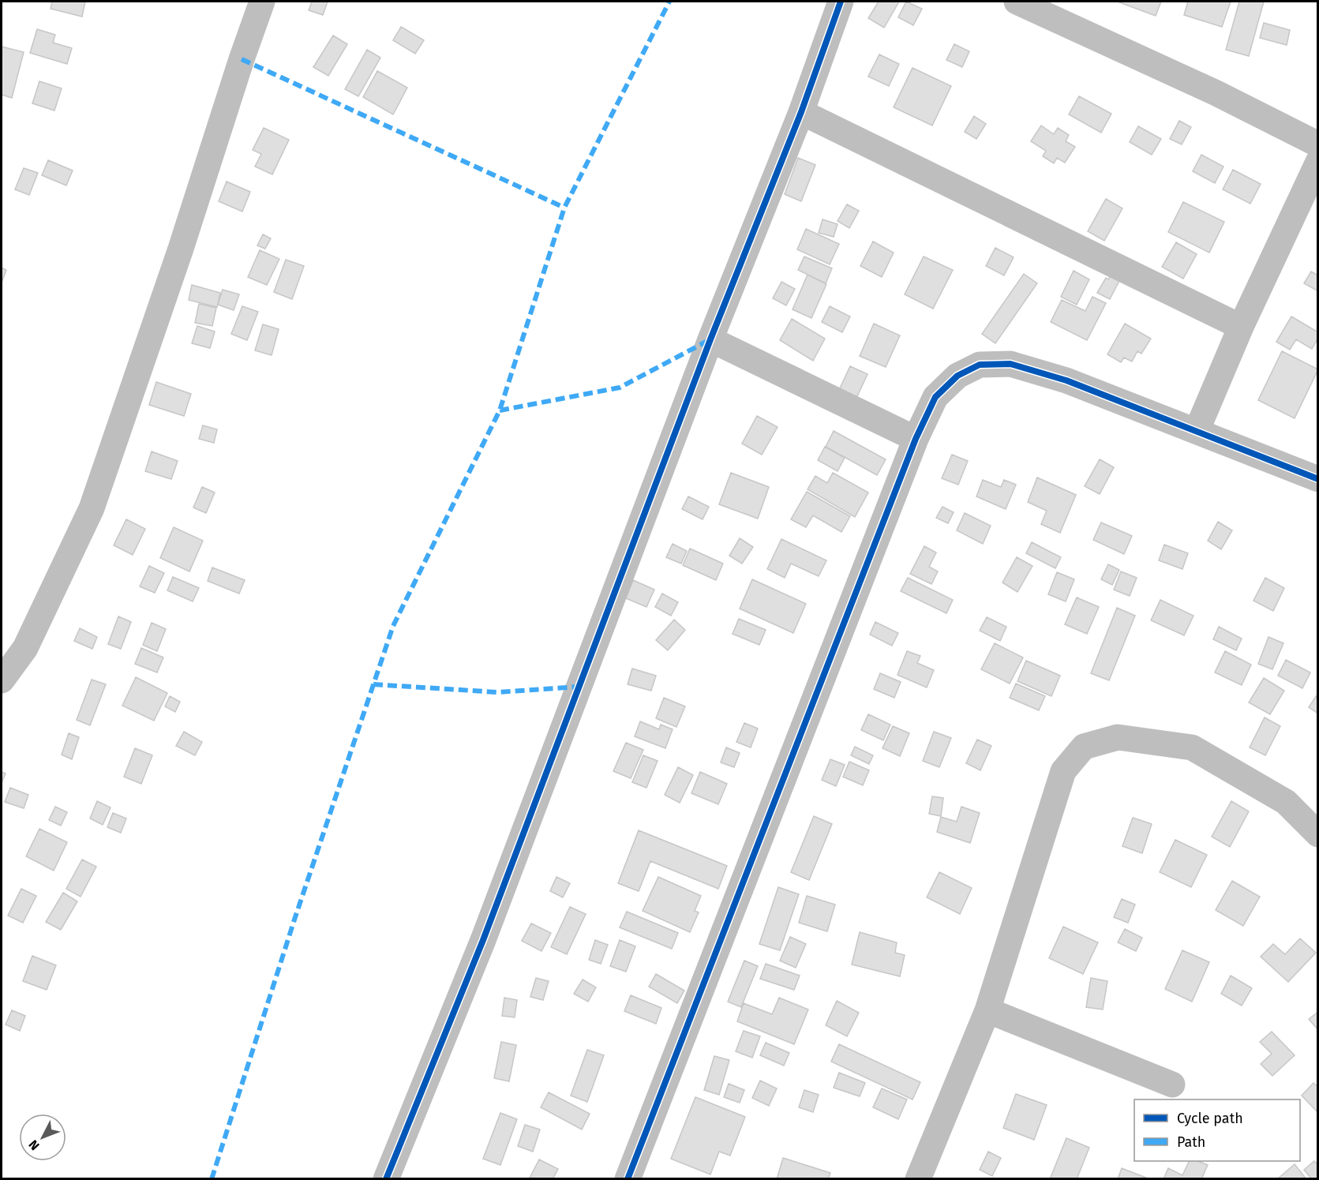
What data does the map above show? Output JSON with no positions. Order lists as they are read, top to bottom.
{
  "legend": ["Cycle path", "Path"],
  "north": "bottom left"
}
